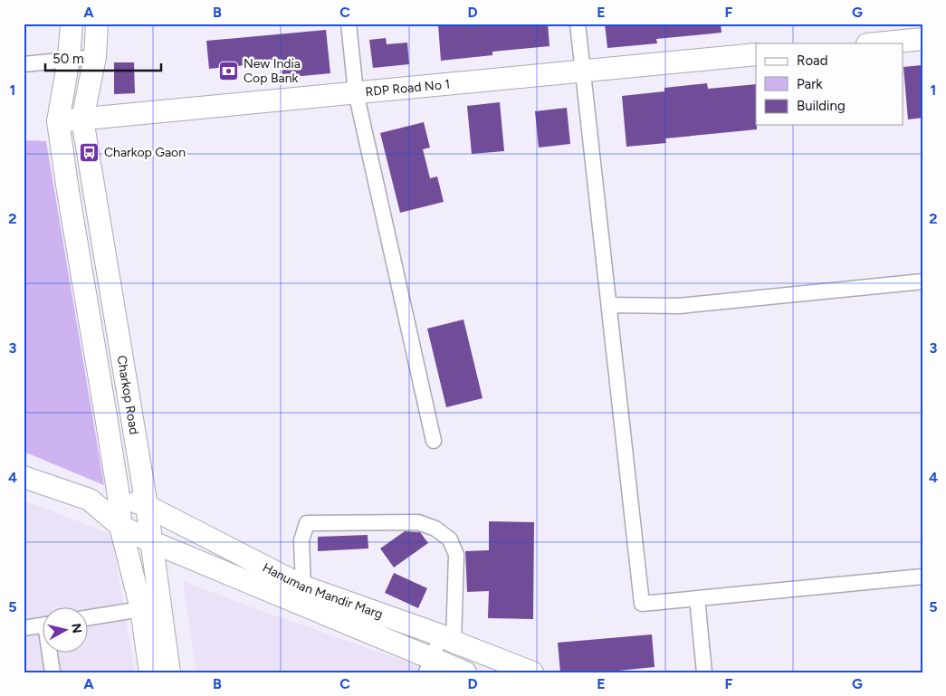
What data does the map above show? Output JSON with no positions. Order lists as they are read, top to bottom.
{
  "streets": {
    "street": ["RDP Road No 1", "Charkop Road", "Hanuman Mandir Marg"]
  },
  "crossings": [
    ["RDP Road No 1", "Charkop Road"],
    ["Charkop Road", "Hanuman Mandir Marg"]
  ],
  "places": {
    "bank": ["New India Cop Bank"],
    "bus stop": ["Charkop Gaon"]
  },
  "legend": ["Road", "Park", "Building"],
  "scale_bar": "50 m",
  "north": "right",
  "grid": {
    "columns": [
      "A",
      "B",
      "C",
      "D",
      "E",
      "F",
      "G"
    ],
    "rows": [
      "1",
      "2",
      "3",
      "4",
      "5"
    ]
  }
}
